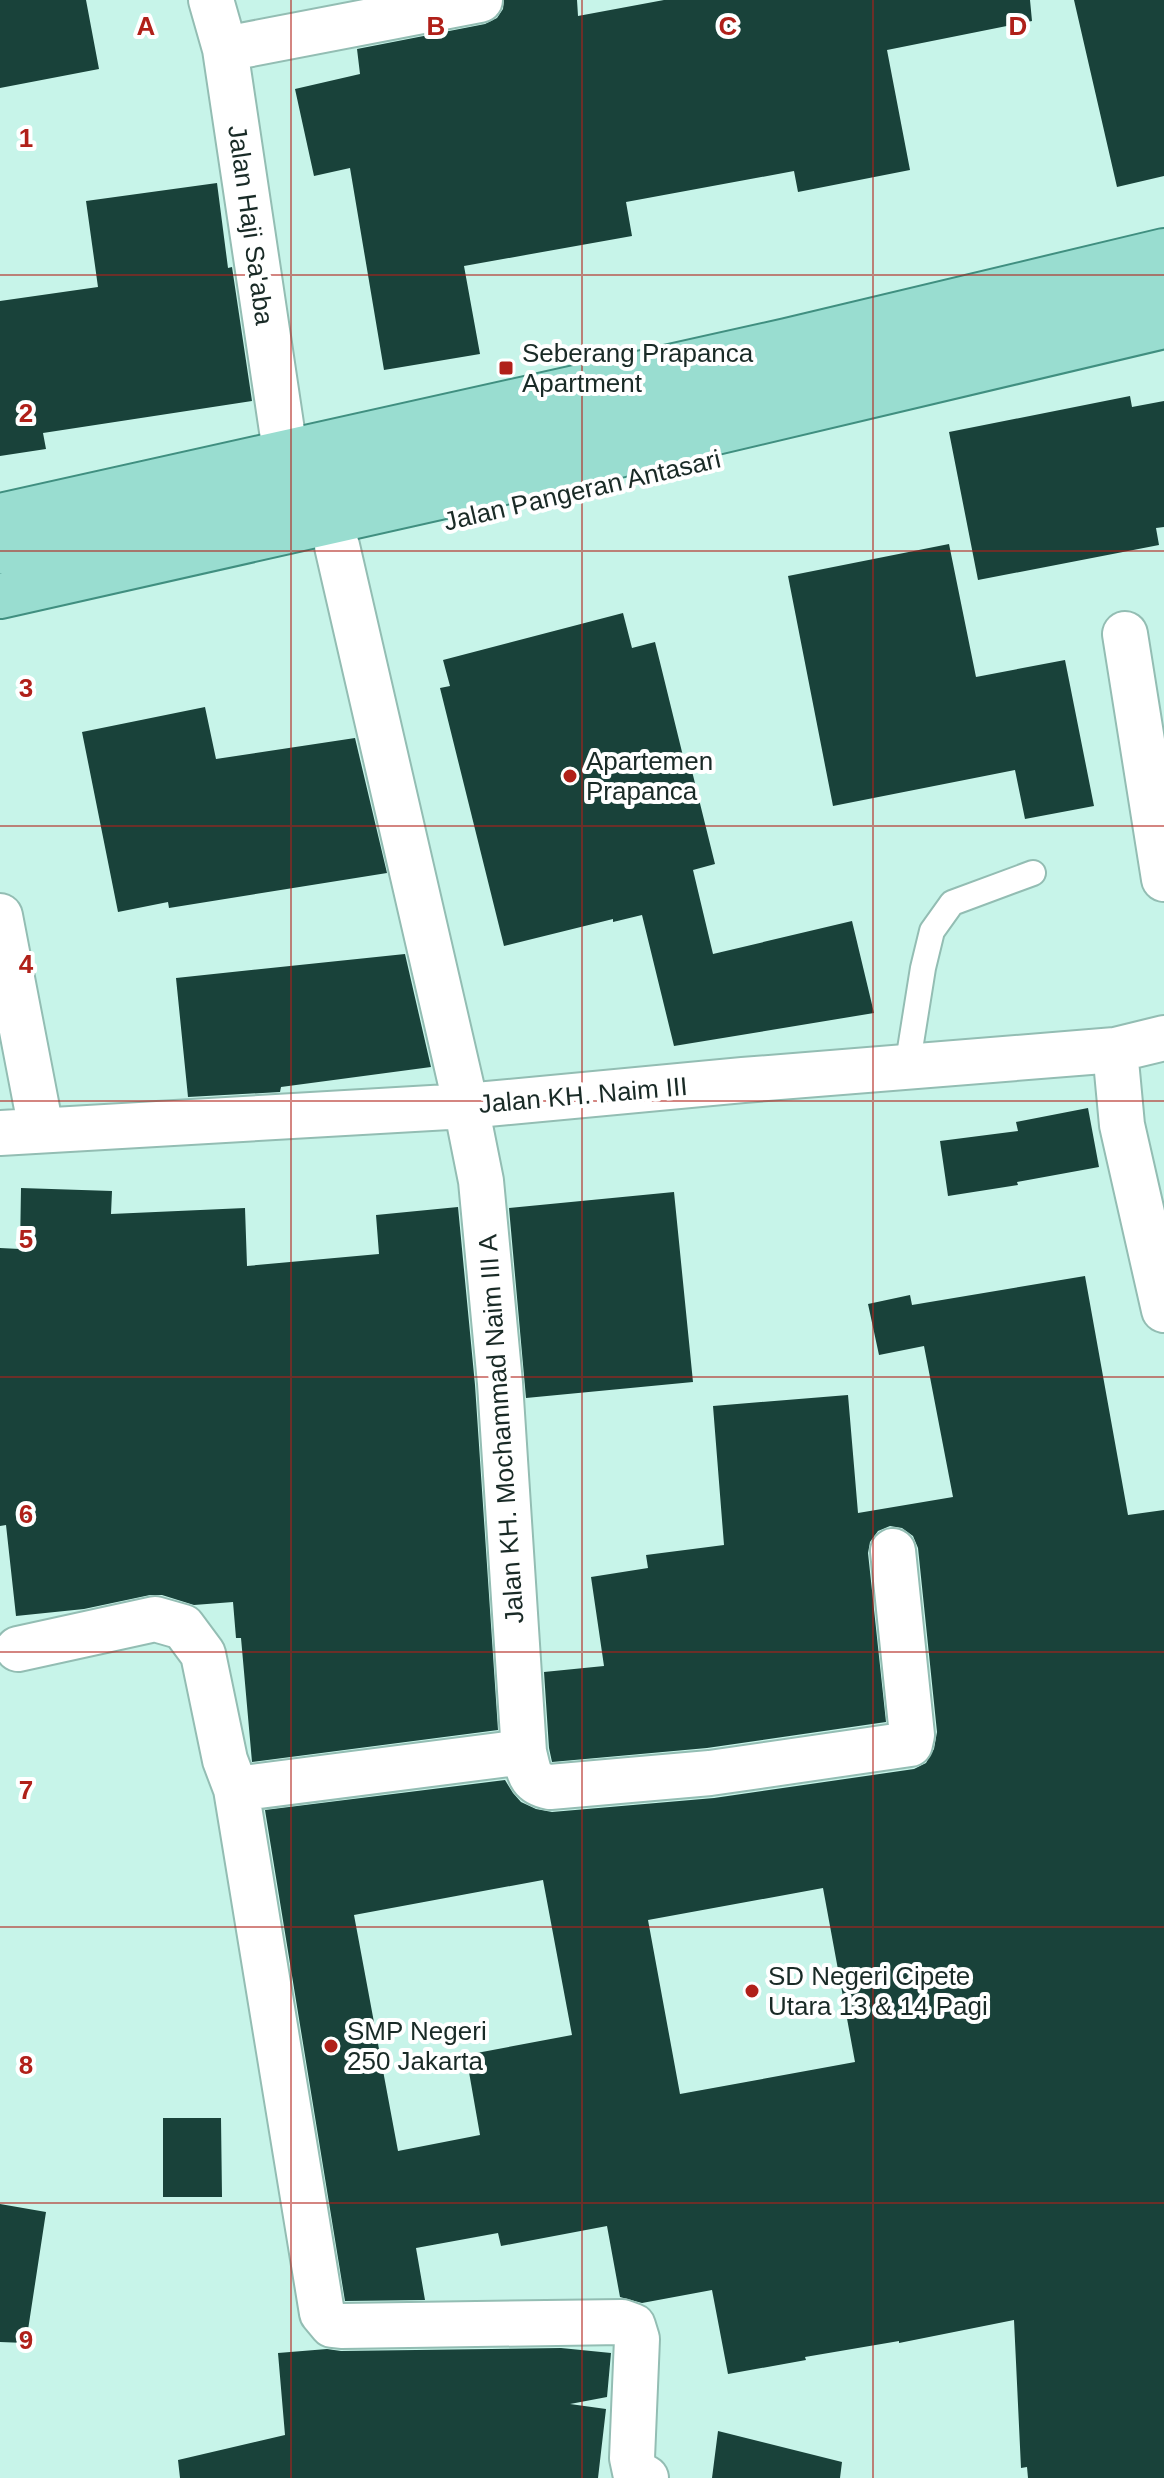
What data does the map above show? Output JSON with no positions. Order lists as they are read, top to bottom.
{
  "streets": {
    "main road": ["Jalan Pangeran Antasari"],
    "street": ["Jalan Haji Sa'aba", "Jalan KH. Naim III", "Jalan KH. Mochammad Naim III A"]
  },
  "crossings": [
    ["Jalan Pangeran Antasari", "Jalan KH. Mochammad Naim III A"],
    ["Jalan KH. Naim III", "Jalan KH. Mochammad Naim III A"]
  ],
  "places": {
    "transit": ["Seberang Prapanca Apartment"],
    "other": ["Apartemen Prapanca", "SD Negeri Cipete Utara 13 & 14 Pagi", "SMP Negeri 250 Jakarta"]
  },
  "grid": {
    "columns": [
      "A",
      "B",
      "C",
      "D"
    ],
    "rows": [
      "1",
      "2",
      "3",
      "4",
      "5",
      "6",
      "7",
      "8",
      "9"
    ]
  }
}
